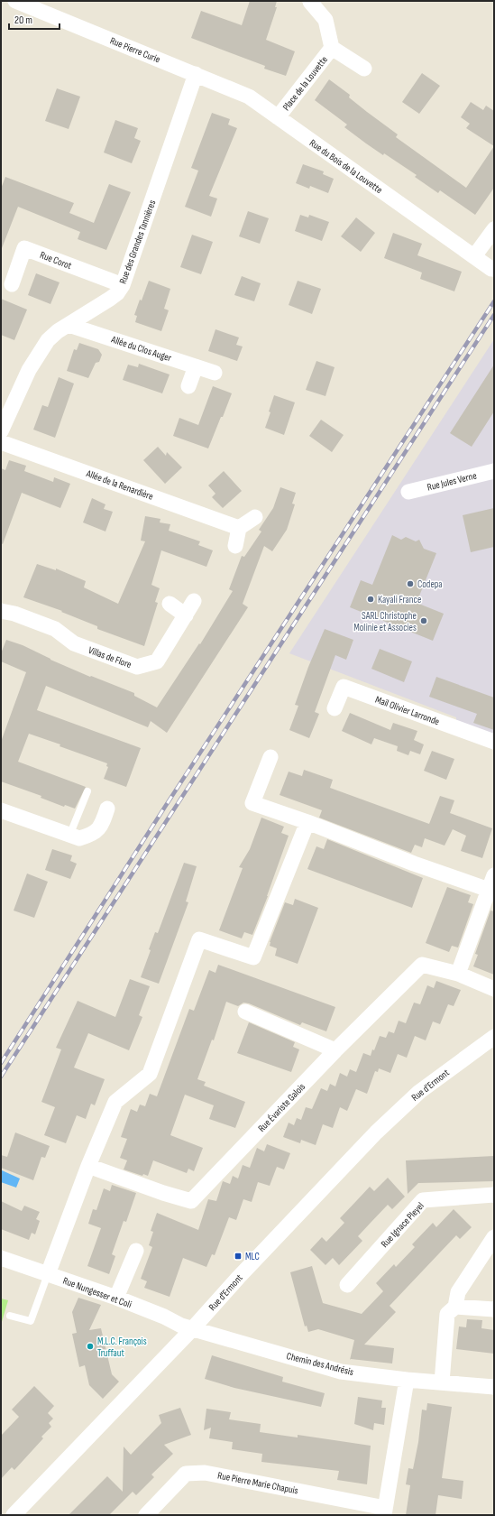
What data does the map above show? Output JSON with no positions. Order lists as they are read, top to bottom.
{
  "streets": {
    "street": [
      "Rue Pierre Curie",
      "Place de la Louvette",
      "Rue du Bois de la Louvette",
      "Rue des Grandes Tannières",
      "Rue Corot",
      "Allée du Clos Auger",
      "Rue Jules Verne",
      "Allée de la Renardière",
      "Villas de Flore",
      "Mail Olivier Larronde",
      "Rue d'Ermont",
      "Rue Évariste Galois",
      "Rue Ignace Pleyel",
      "Rue Nungesser et Coli",
      "Chemin des Andrésis",
      "Rue Pierre Marie Chapuis"
    ]
  },
  "crossings": [
    ["Rue Pierre Curie", "Rue du Bois de la Louvette"],
    ["Rue Pierre Curie", "Rue des Grandes Tannières"],
    ["Place de la Louvette", "Rue du Bois de la Louvette"],
    ["Rue du Bois de la Louvette", "Rue des Grandes Tannières"],
    ["Rue des Grandes Tannières", "Rue Corot"],
    ["Rue des Grandes Tannières", "Allée du Clos Auger"],
    ["Rue d'Ermont", "Rue Nungesser et Coli"],
    ["Rue d'Ermont", "Chemin des Andrésis"],
    ["Rue Nungesser et Coli", "Chemin des Andrésis"],
    ["Chemin des Andrésis", "Rue Pierre Marie Chapuis"]
  ],
  "places": {
    "other": [
      "Codepa",
      "Kayali France",
      "SARL Christophe Molinie et Associes",
      "M.L.C. François Truffaut"
    ],
    "transit": ["MLC"]
  },
  "scale_bar": "20 m"
}
